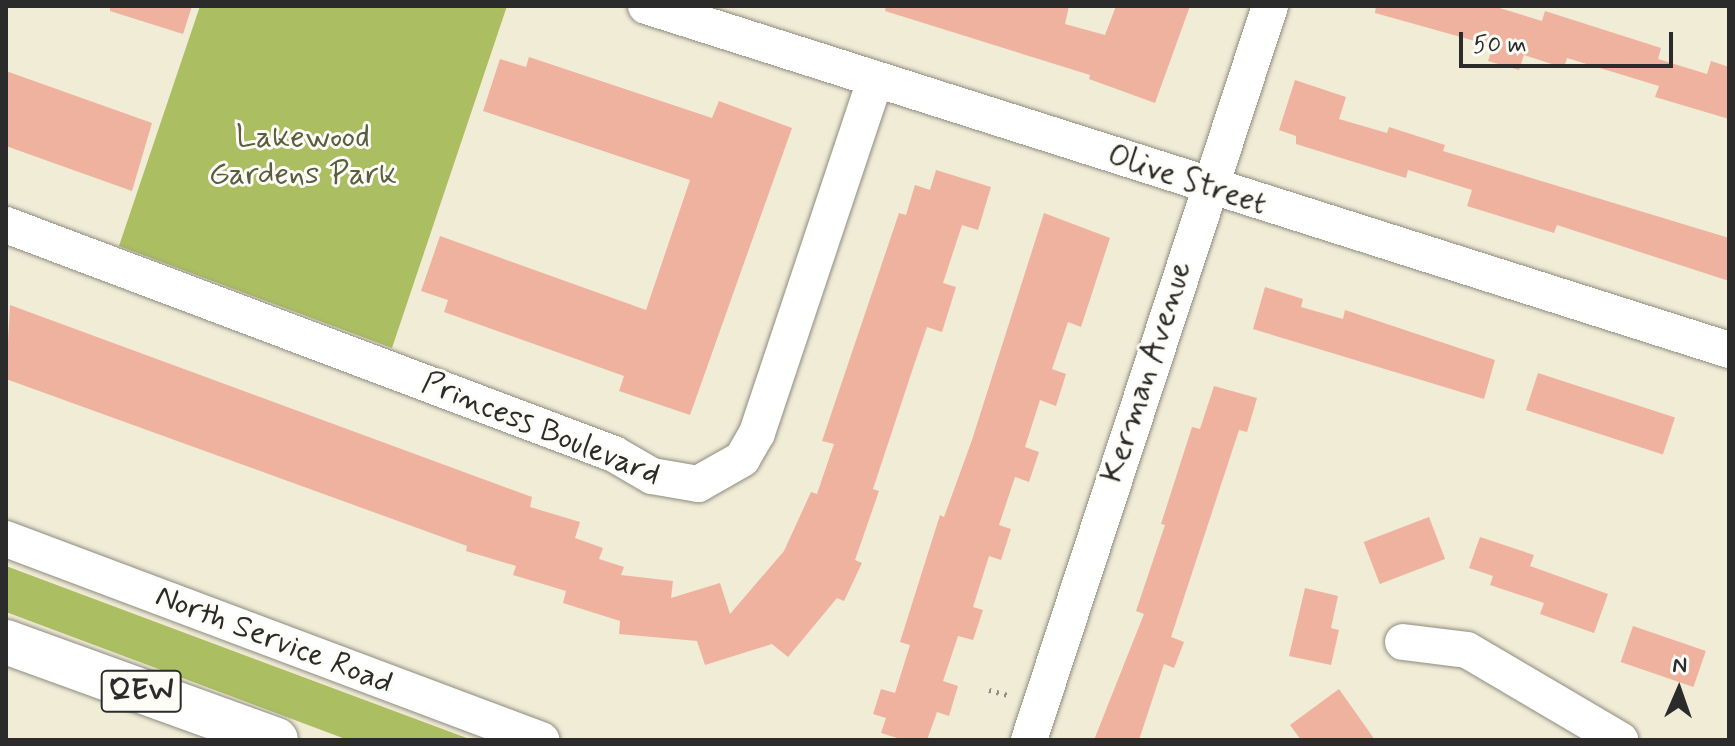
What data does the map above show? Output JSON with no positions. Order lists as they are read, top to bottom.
{
  "streets": {
    "highway": ["QEW"],
    "street": [
      "Olive Street",
      "Kerman Avenue",
      "Princess Boulevard",
      "North Service Road"
    ]
  },
  "crossings": [
    ["Olive Street", "Kerman Avenue"],
    ["Olive Street", "Princess Boulevard"]
  ],
  "parks": ["Lakewood Gardens Park"],
  "scale_bar": "50 m",
  "north": "top"
}
